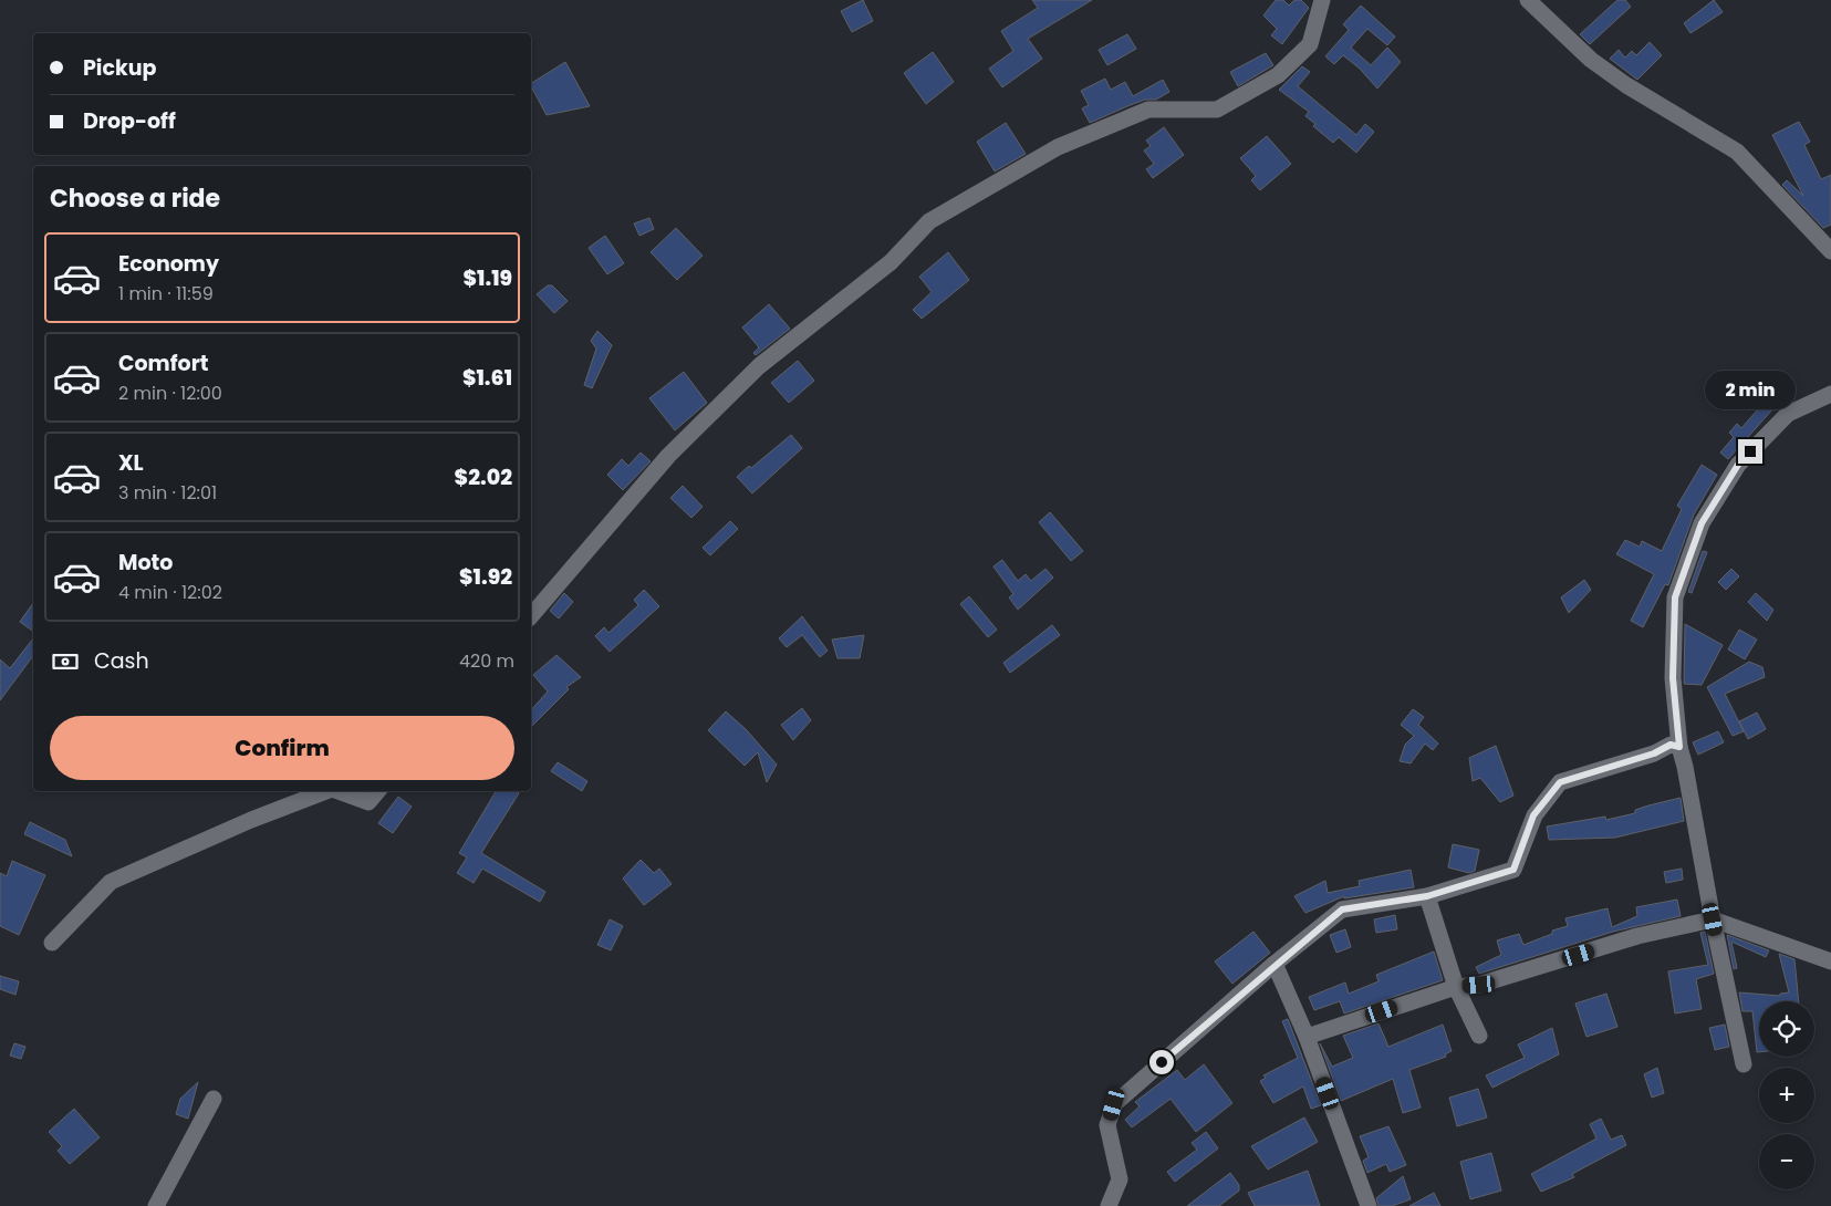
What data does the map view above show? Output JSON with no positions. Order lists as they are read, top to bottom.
{
  "page": {
    "banner": ["Pickup", "Drop-off"],
    "heading": "Choose a ride",
    "list": [
      {
        "name": "Economy",
        "note": "1 min · 11:59",
        "value": "$1.19"
      },
      {
        "name": "Comfort",
        "note": "2 min · 12:00",
        "value": "$1.61"
      },
      {
        "name": "XL",
        "note": "3 min · 12:01",
        "value": "$2.02"
      },
      {
        "name": "Moto",
        "note": "4 min · 12:02",
        "value": "$1.92"
      }
    ],
    "bubble": "2 min",
    "pay": ["Cash", "420 m"],
    "buttons": "Confirm",
    "map_buttons": ["+", "−"]
  }
}
